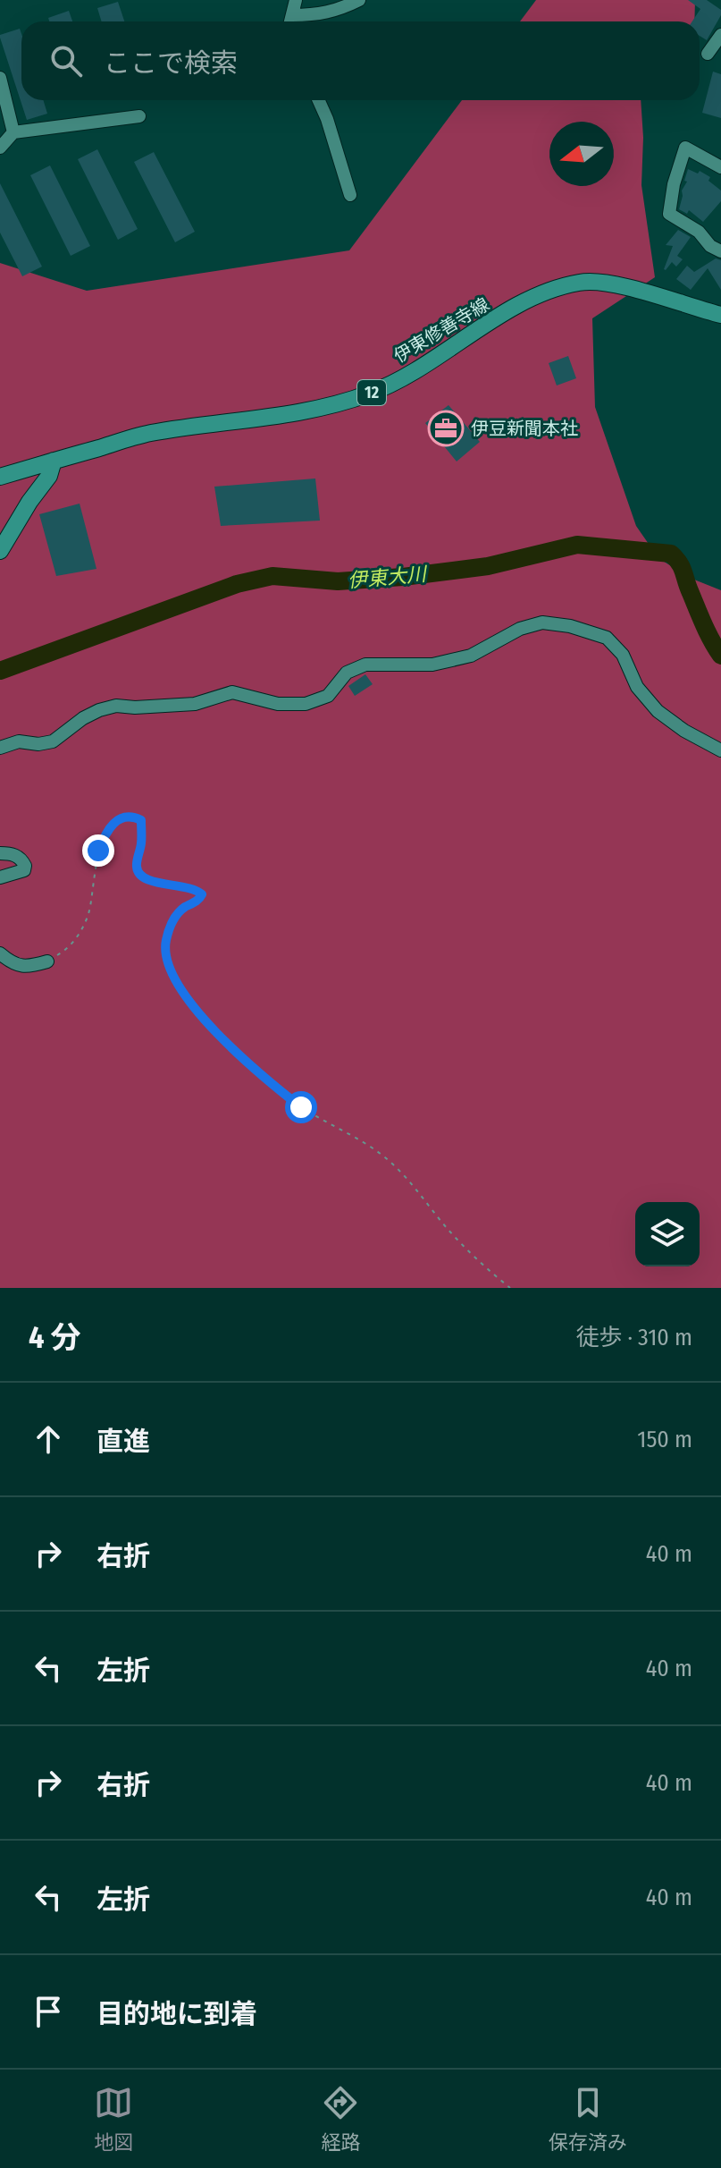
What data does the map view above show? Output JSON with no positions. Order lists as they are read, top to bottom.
{
  "streets": {
    "main road": ["伊東修善寺線", "12"]
  },
  "water": ["伊東大川"],
  "places": {
    "office": ["伊豆新聞本社"]
  },
  "north": "left",
  "page": {
    "search": "ここで検索",
    "heading": ["4 分", "徒歩 · 310 m"],
    "list": [
      ["直進", "150 m"],
      ["右折", "40 m"],
      ["左折", "40 m"],
      ["右折", "40 m"],
      ["左折", "40 m"],
      "目的地に到着"
    ],
    "nav": ["地図", "経路", "保存済み"]
  }
}
